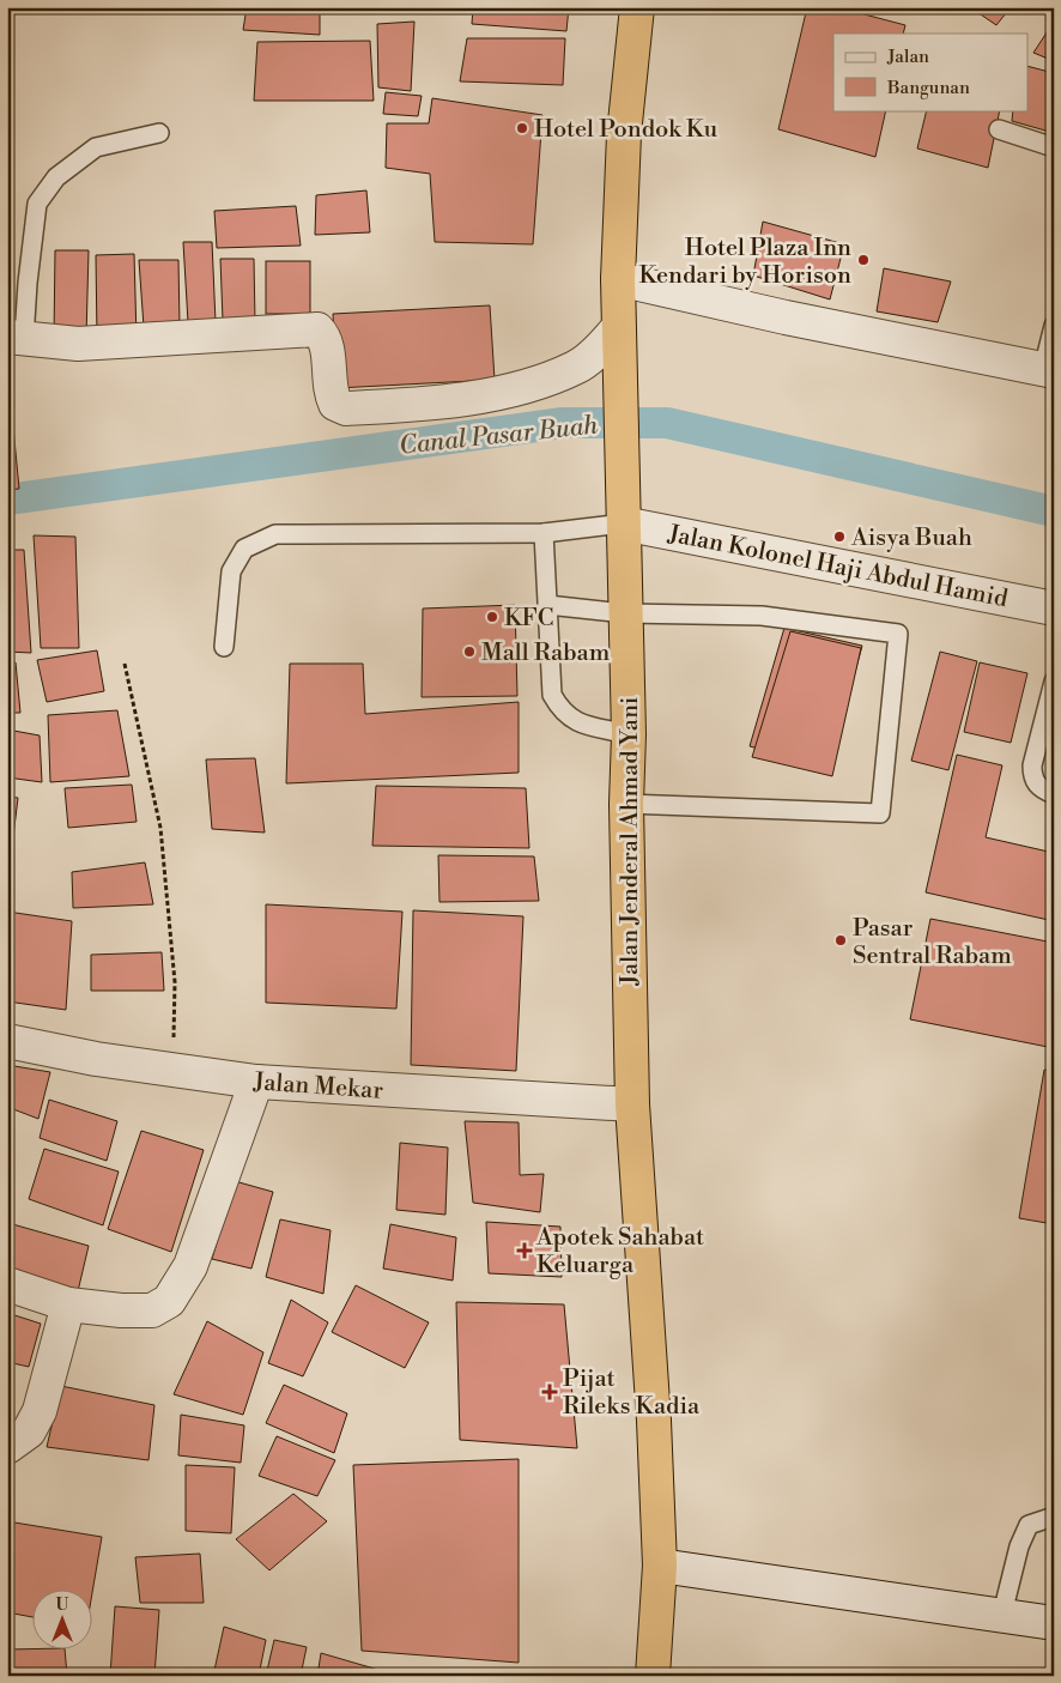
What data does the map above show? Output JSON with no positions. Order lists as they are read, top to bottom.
{
  "streets": {
    "highway": ["Jalan Jenderal Ahmad Yani"],
    "street": ["Jalan Kolonel Haji Abdul Hamid", "Jalan Mekar"]
  },
  "crossings": [
    ["Jalan Kolonel Haji Abdul Hamid", "Jalan Jenderal Ahmad Yani"],
    ["Jalan Jenderal Ahmad Yani", "Jalan Mekar"]
  ],
  "water": ["Canal Pasar Buah"],
  "places": {
    "other": [
      "Hotel Pondok Ku",
      "Hotel Plaza Inn Kendari by Horison",
      "Aisya Buah",
      "KFC",
      "Mall Rabam",
      "Pasar Sentral Rabam"
    ],
    "health": ["Apotek Sahabat Keluarga", "Pijat Rileks Kadia"]
  },
  "legend": ["Jalan", "Bangunan"],
  "north": "top"
}
